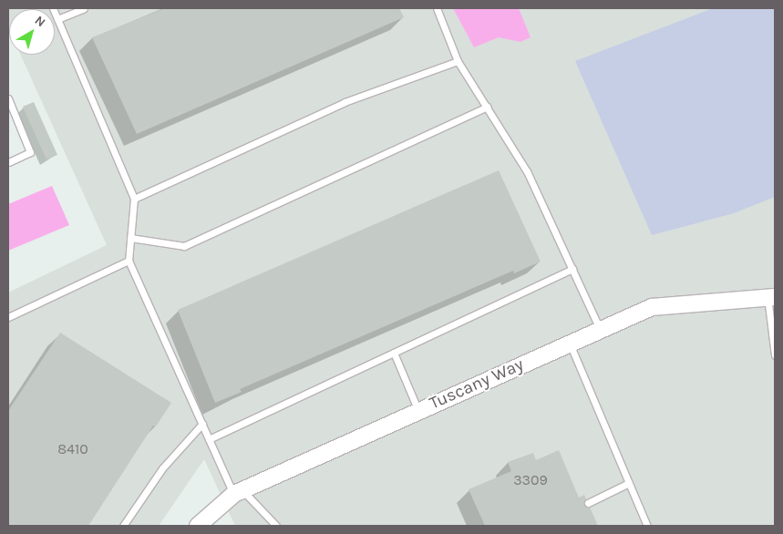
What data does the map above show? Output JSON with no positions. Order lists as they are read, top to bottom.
{
  "streets": {
    "street": ["Tuscany Way"]
  },
  "house_numbers": ["8410", "3309"],
  "north": "top right"
}
